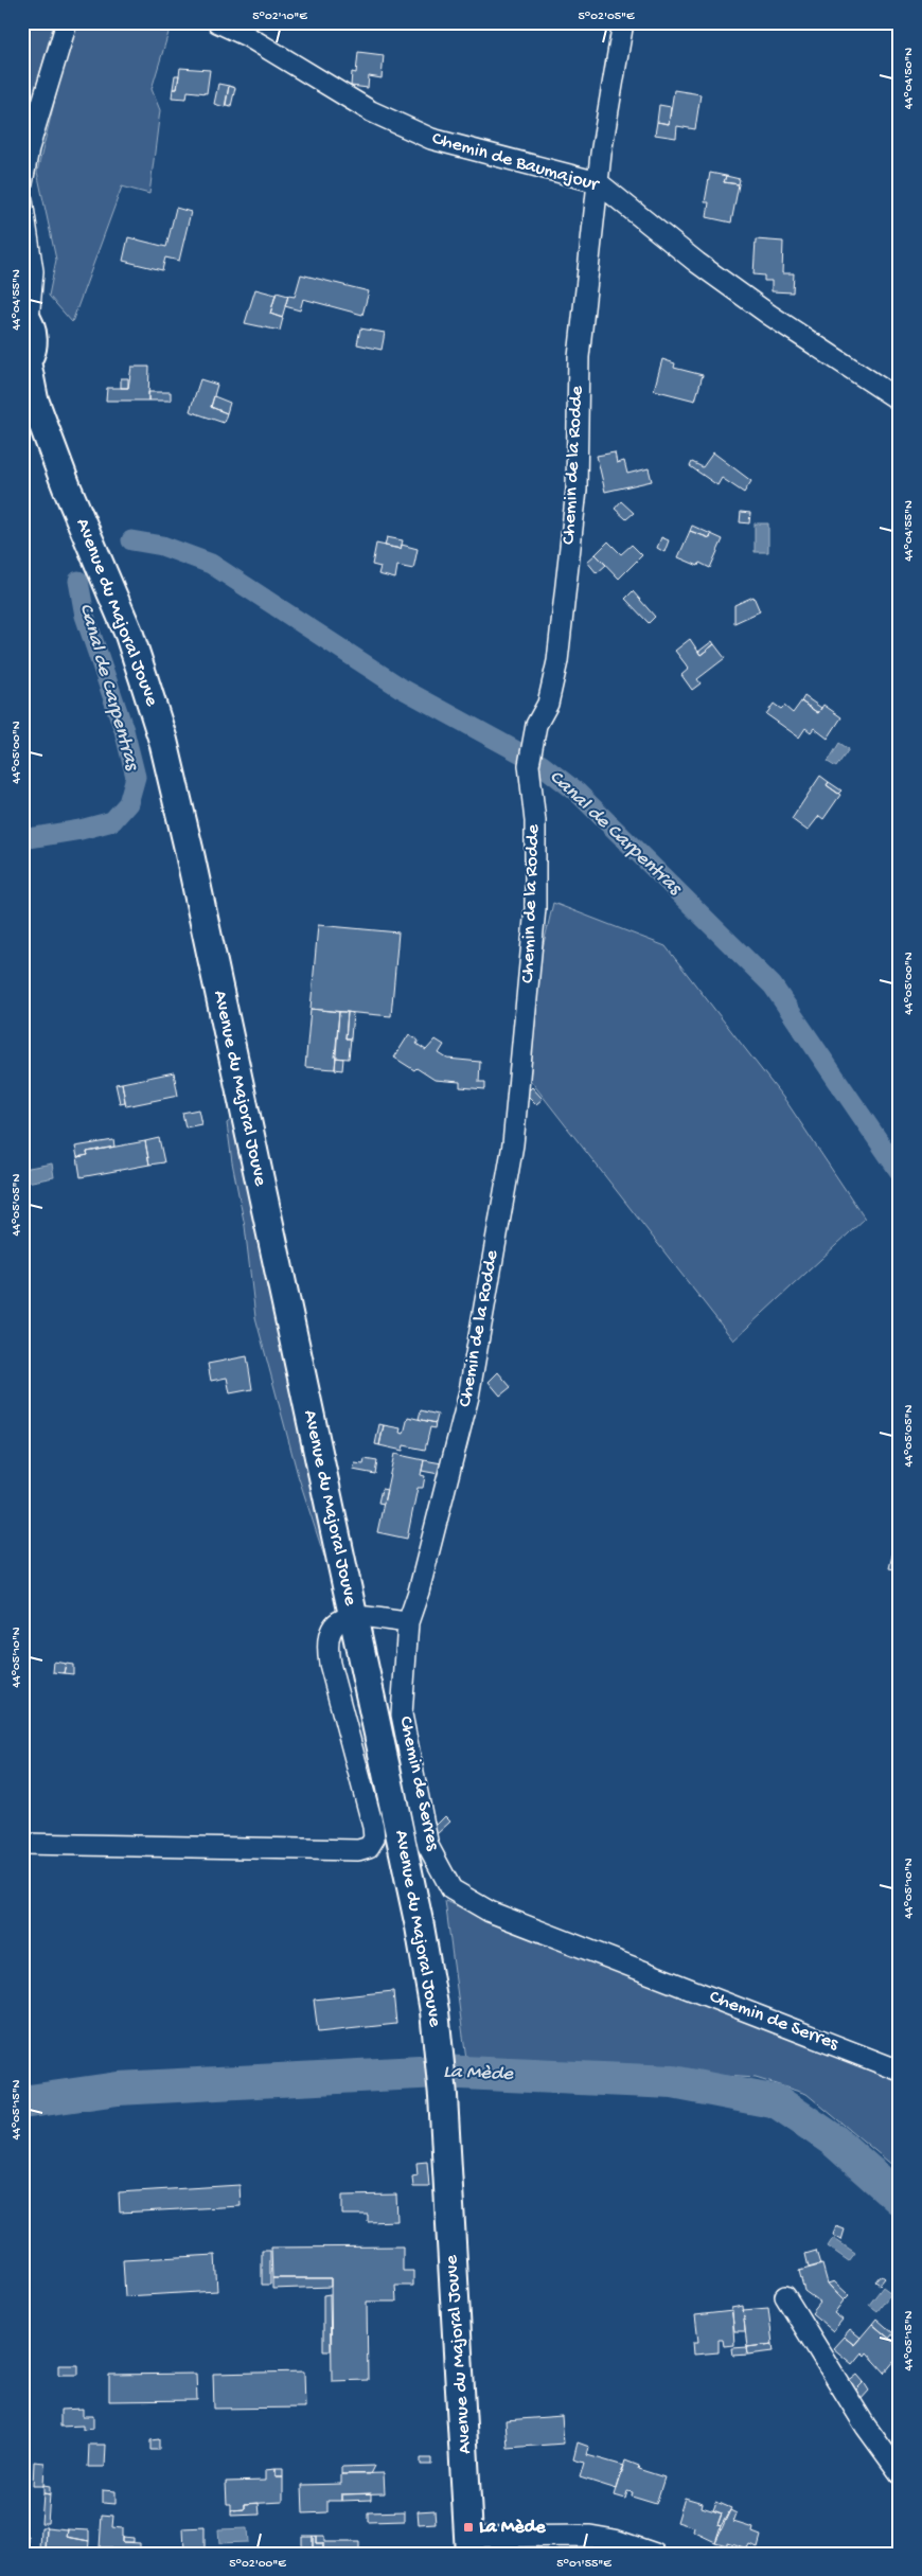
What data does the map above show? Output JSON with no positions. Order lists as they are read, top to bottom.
{
  "streets": {
    "main road": ["Avenue du Majoral Jouve"],
    "street": ["Chemin de Baumajour", "Chemin de la Rodde", "Chemin de Serres"]
  },
  "crossings": [
    ["Chemin de Baumajour", "Chemin de la Rodde"],
    ["Chemin de la Rodde", "Chemin de Serres"]
  ],
  "water": ["Canal de Carpentras", "La Mède"],
  "places": {
    "transit": ["La Mède"]
  },
  "coordinates": [
    "5°02'10\"E",
    "5°02'05\"E",
    "44°04'50\"N",
    "44°04'55\"N",
    "44°05'00\"N",
    "44°05'05\"N",
    "44°05'10\"N",
    "44°05'15\"N",
    "5°02'00\"E",
    "5°01'55\"E"
  ]
}
